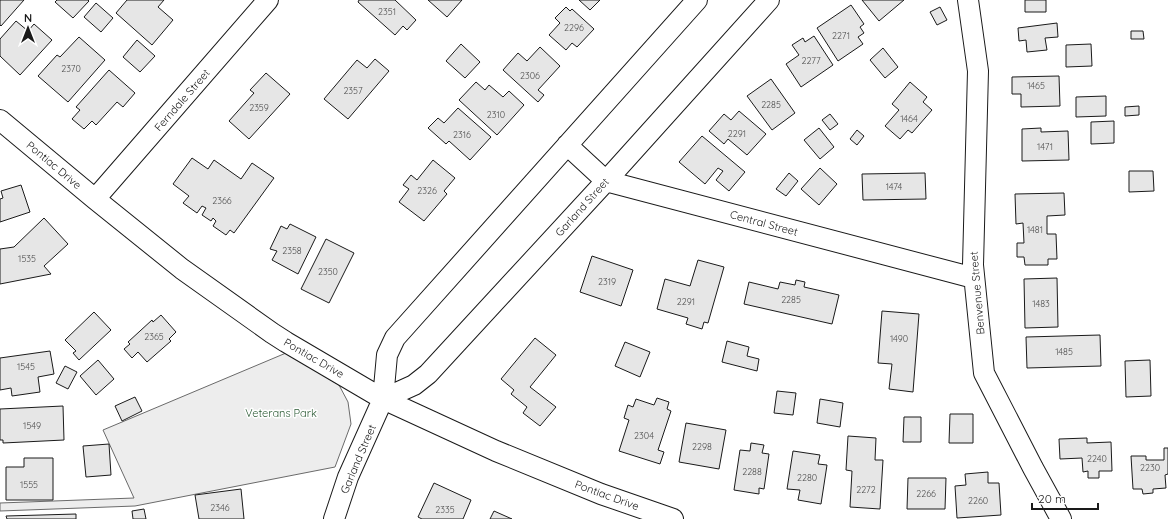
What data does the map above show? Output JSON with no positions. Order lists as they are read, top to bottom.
{
  "streets": {
    "street": [
      "Ferndale Street",
      "Pontiac Drive",
      "Garland Street",
      "Central Street",
      "Benvenue Street"
    ]
  },
  "crossings": [
    ["Ferndale Street", "Pontiac Drive"],
    ["Pontiac Drive", "Garland Street"],
    ["Garland Street", "Central Street"],
    ["Central Street", "Benvenue Street"]
  ],
  "parks": ["Veterans Park"],
  "house_numbers": [
    "2351",
    "2296",
    "2271",
    "2277",
    "2370",
    "2306",
    "1465",
    "2357",
    "2285",
    "2359",
    "2310",
    "1464",
    "2291",
    "2316",
    "1471",
    "1474",
    "2326",
    "2366",
    "1481",
    "2358",
    "1535",
    "2350",
    "2319",
    "2285",
    "2291",
    "1483",
    "2365",
    "1490",
    "1485",
    "1545",
    "1549",
    "2304",
    "2298",
    "2240",
    "2230",
    "2288",
    "2280",
    "1555",
    "2272",
    "2266",
    "2260",
    "2346",
    "2335"
  ],
  "scale_bar": "20 m",
  "north": "top"
}
